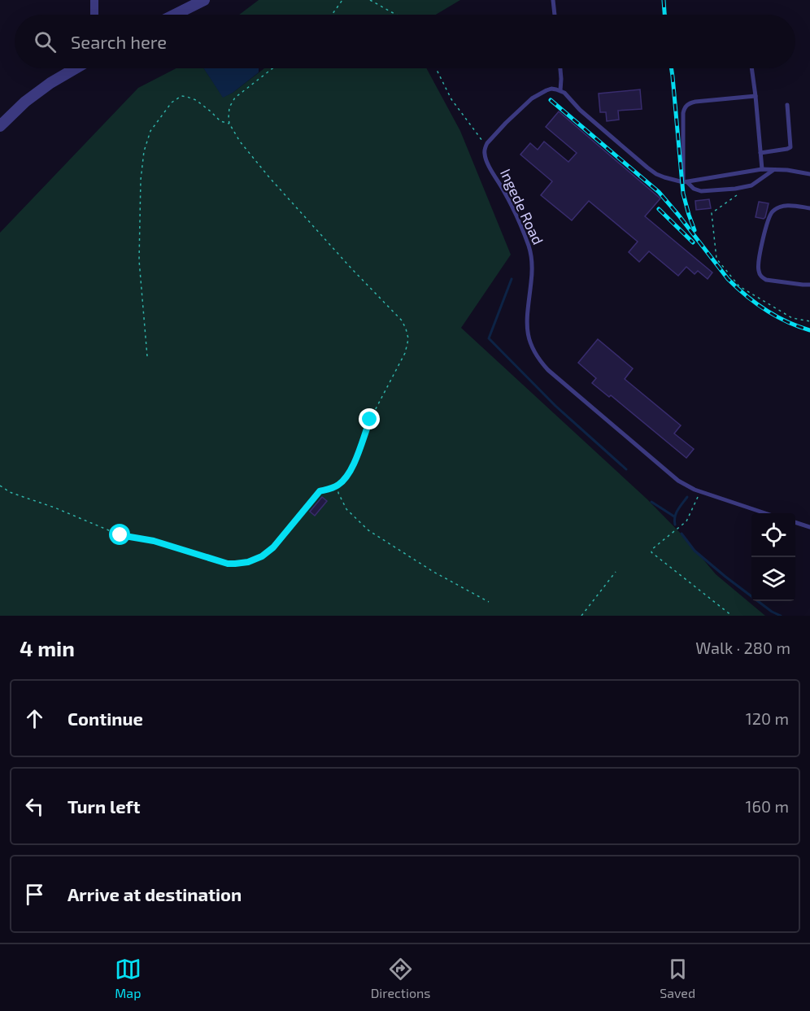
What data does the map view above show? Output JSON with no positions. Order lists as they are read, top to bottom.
{
  "streets": {
    "lane": ["Ingede Road"]
  },
  "page": {
    "search": "Search here",
    "heading": ["4 min", "Walk · 280 m"],
    "list": [
      ["Continue", "120 m"],
      ["Turn left", "160 m"],
      "Arrive at destination"
    ],
    "nav": ["Map", "Directions", "Saved"]
  }
}
